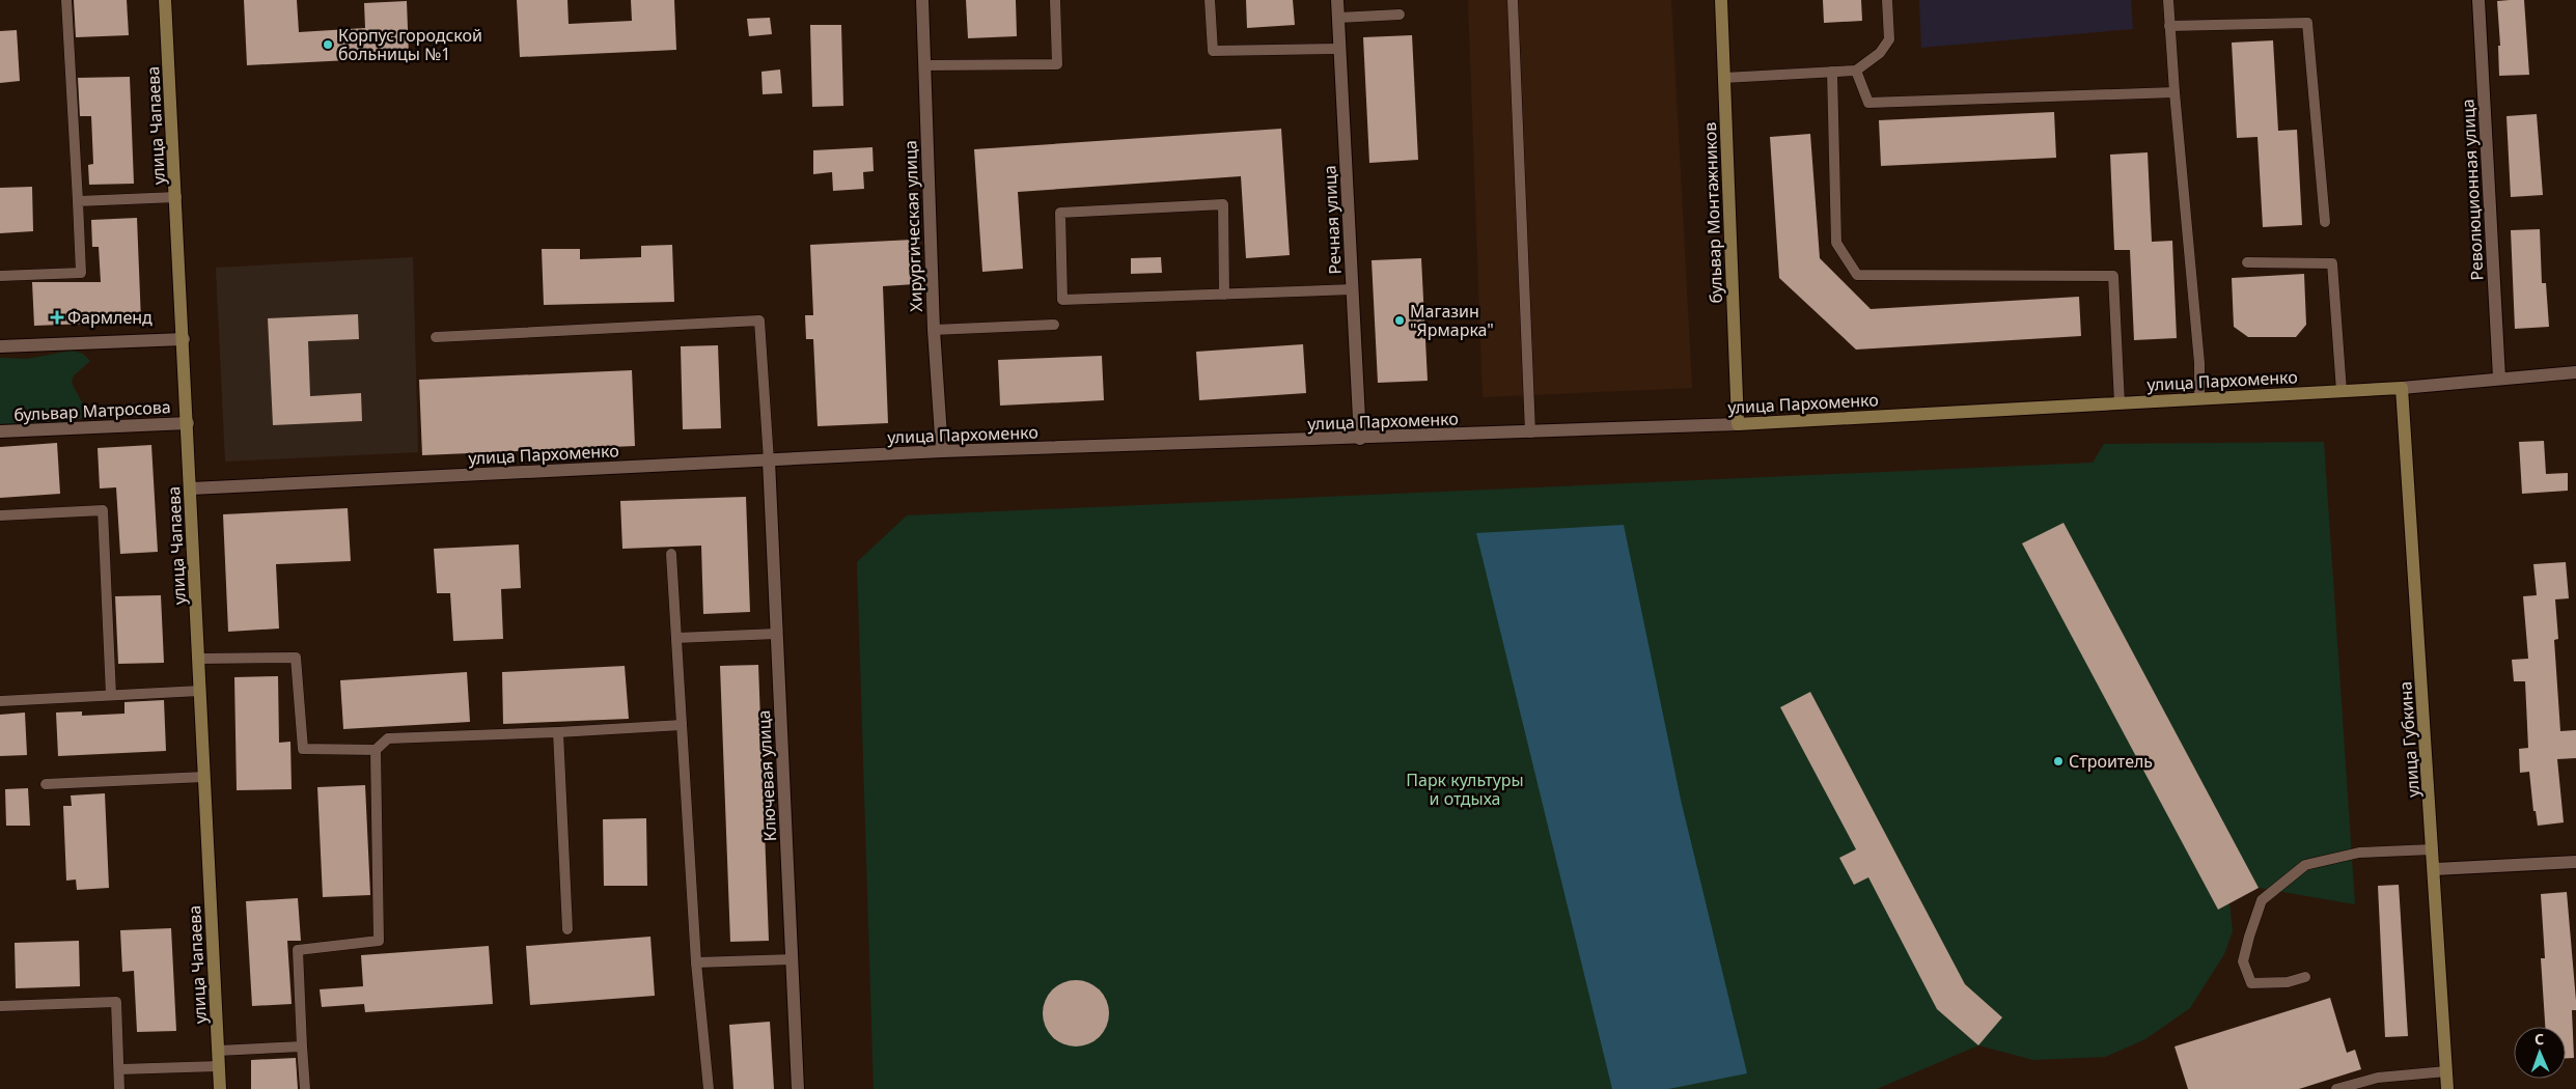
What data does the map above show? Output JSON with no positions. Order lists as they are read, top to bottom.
{
  "streets": {
    "street": [
      "улица Чапаева",
      "Революционная улица",
      "бульвар Монтажников",
      "Речная улица",
      "Хирургическая улица",
      "улица Пархоменко",
      "бульвар Матросова",
      "улица Губкина",
      "Ключевая улица"
    ]
  },
  "crossings": [
    ["улица Чапаева", "улица Пархоменко"],
    ["улица Чапаева", "бульвар Матросова"],
    ["Революционная улица", "улица Пархоменко"],
    ["бульвар Монтажников", "улица Пархоменко"],
    ["Речная улица", "улица Пархоменко"],
    ["Хирургическая улица", "улица Пархоменко"],
    ["улица Пархоменко", "улица Губкина"],
    ["улица Пархоменко", "Ключевая улица"]
  ],
  "parks": ["Парк культуры и отдыха"],
  "places": {
    "other": ["Корпус городской больницы №1", "Магазин \"Ярмарка\"", "Строитель"],
    "health": ["Фармленд"]
  },
  "north": "top"
}
